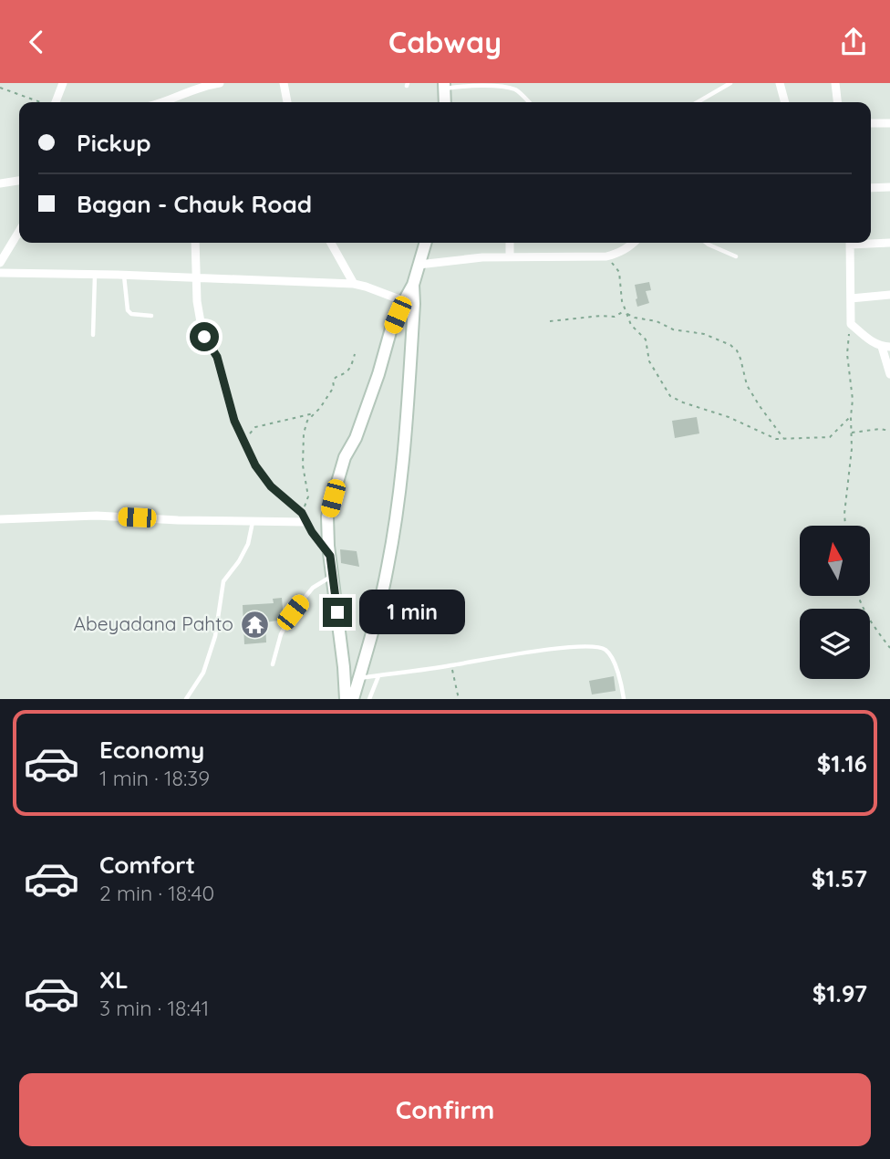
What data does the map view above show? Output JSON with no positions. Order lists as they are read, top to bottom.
{
  "places": {
    "temple": ["Abeyadana Pahto"]
  },
  "north": "top",
  "page": {
    "header": "Cabway",
    "banner": ["Pickup", "Bagan - Chauk Road"],
    "bubble": "1 min",
    "list": [
      {
        "name": "Economy",
        "note": "1 min · 18:39",
        "value": "$1.16"
      },
      {
        "name": "Comfort",
        "note": "2 min · 18:40",
        "value": "$1.57"
      },
      {
        "name": "XL",
        "note": "3 min · 18:41",
        "value": "$1.97"
      }
    ],
    "buttons": "Confirm"
  }
}
